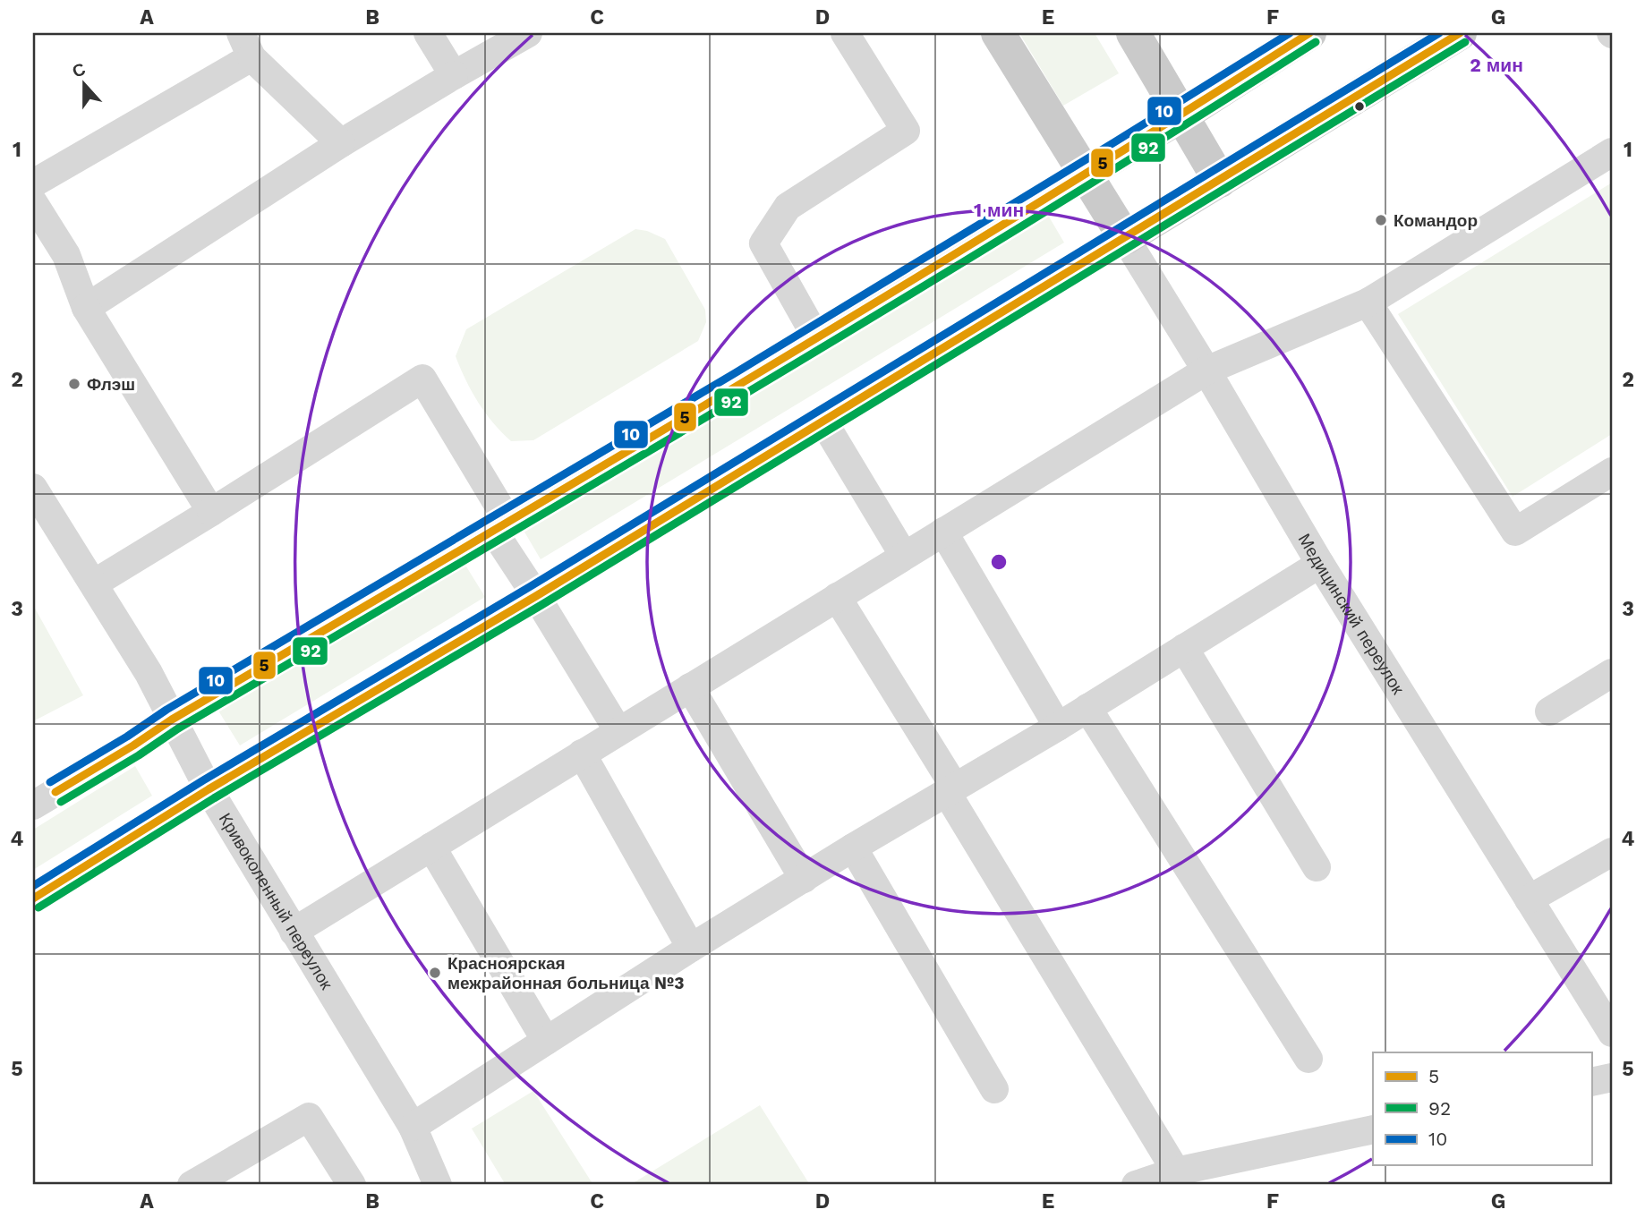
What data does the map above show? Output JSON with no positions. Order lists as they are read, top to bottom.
{
  "streets": {
    "main road": ["Медицинский переулок"],
    "street": ["Кривоколенный переулок"]
  },
  "places": ["Командор", "Флэш", "Красноярская межрайонная больница №3"],
  "lines": ["transit line 5", "transit line 10", "transit line 92"],
  "legend": ["5", "92", "10"],
  "north": "top",
  "grid": {
    "columns": [
      "A",
      "B",
      "C",
      "D",
      "E",
      "F",
      "G"
    ],
    "rows": [
      "1",
      "2",
      "3",
      "4",
      "5"
    ]
  },
  "rings": ["2 мин", "1 мин"]
}
